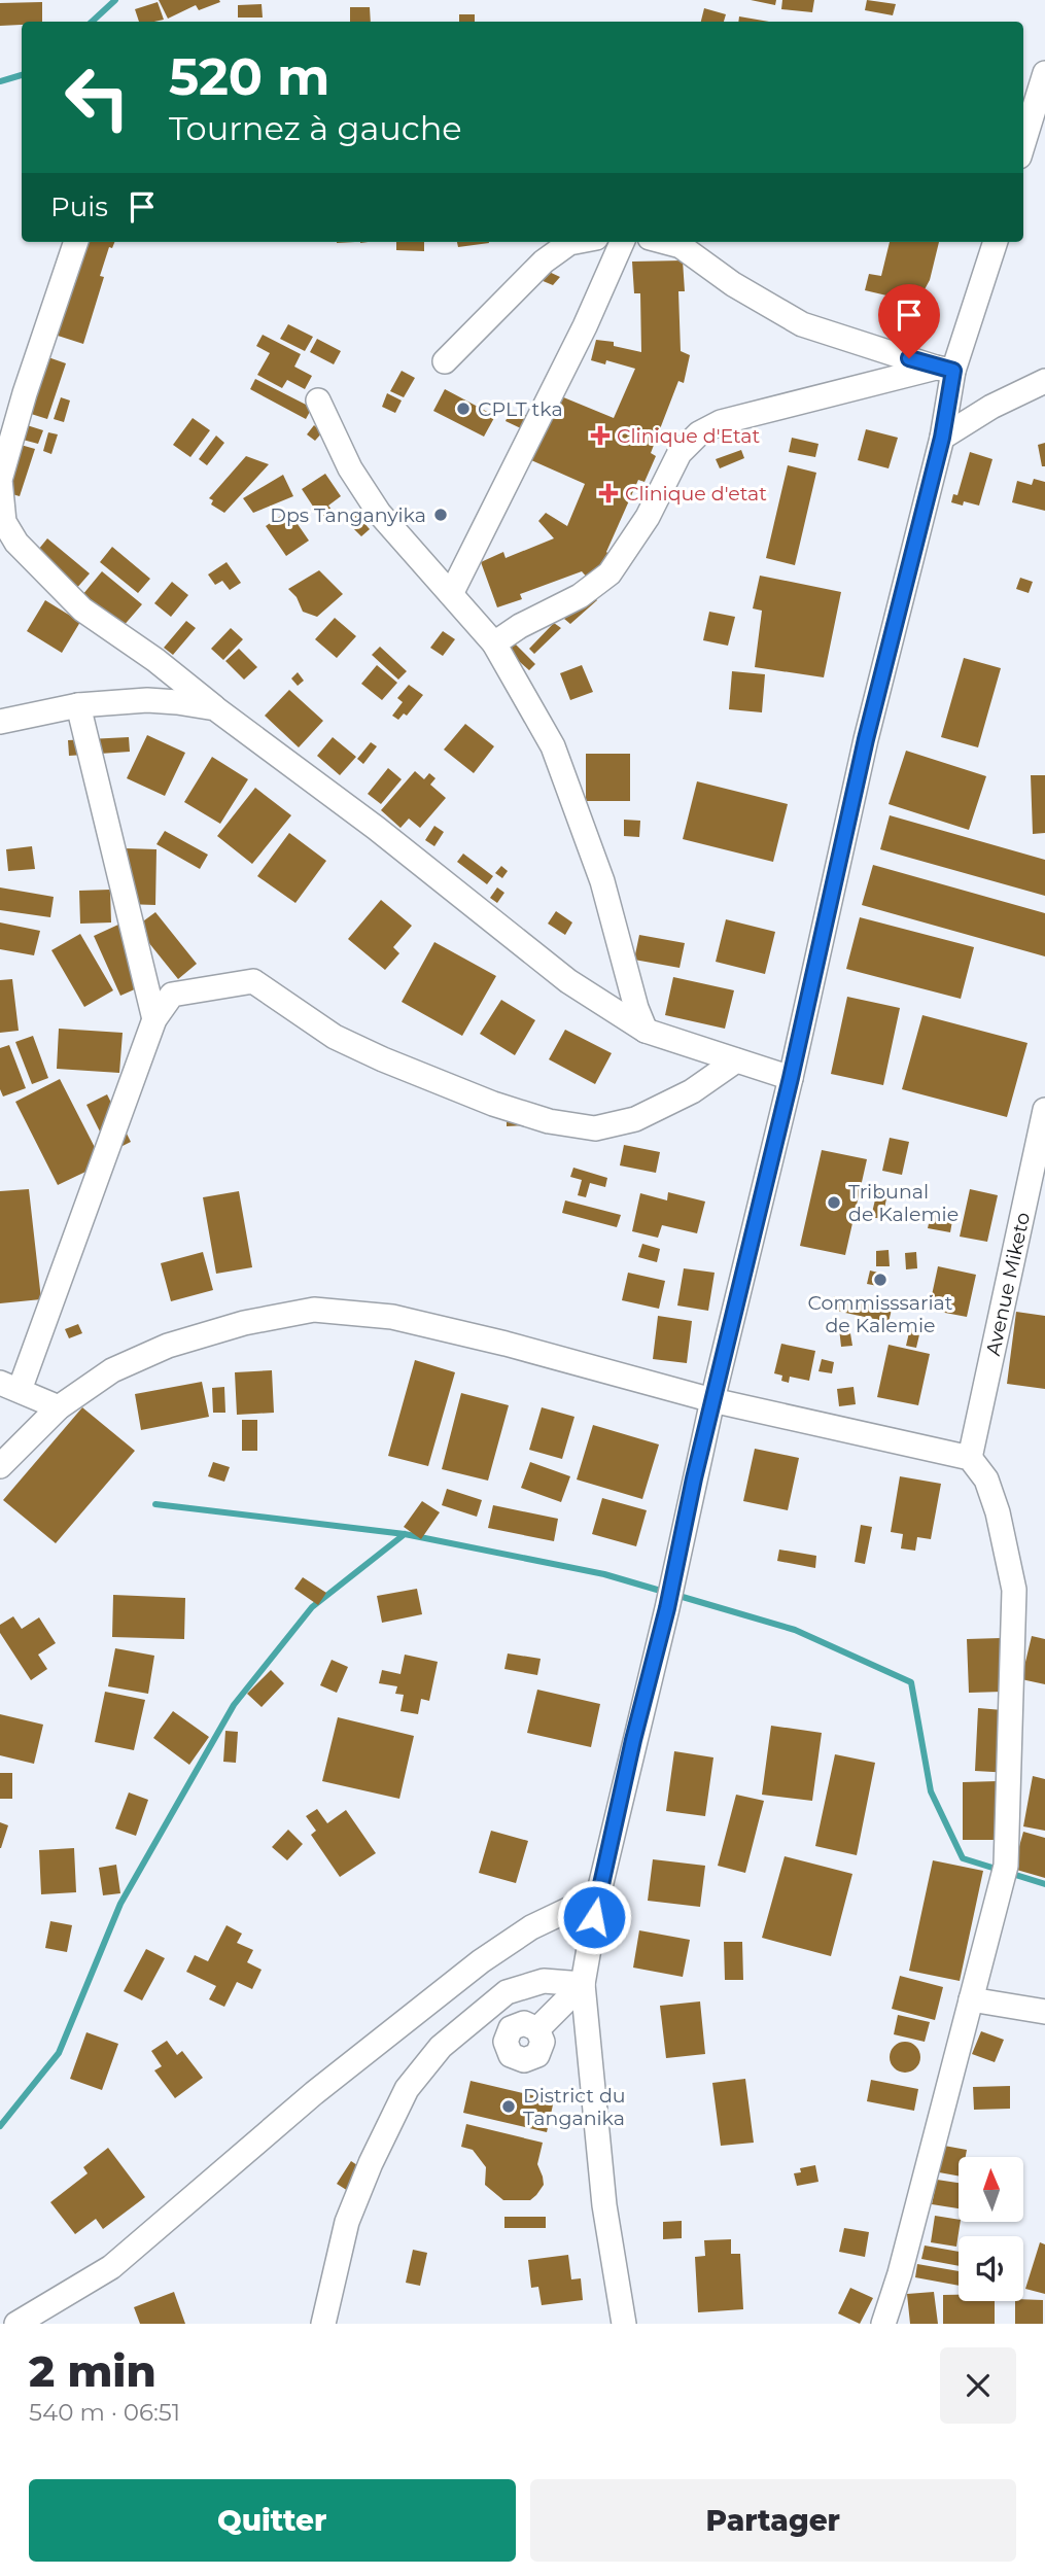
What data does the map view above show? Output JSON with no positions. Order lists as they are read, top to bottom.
{
  "streets": {
    "street": ["Avenue Miketo"]
  },
  "places": {
    "other": [
      "CPLT tka",
      "Dps Tanganyika",
      "Tribunal de Kalemie",
      "Commisssariat de Kalemie",
      "District du Tanganika"
    ],
    "health": ["Clinique d'Etat", "Clinique d'etat"]
  },
  "north": "top",
  "page": {
    "turn": ["520 m", "Tournez à gauche"],
    "then": "Puis",
    "heading": ["2 min", "540 m · 06:51"],
    "buttons": ["Quitter", "Partager"]
  }
}
